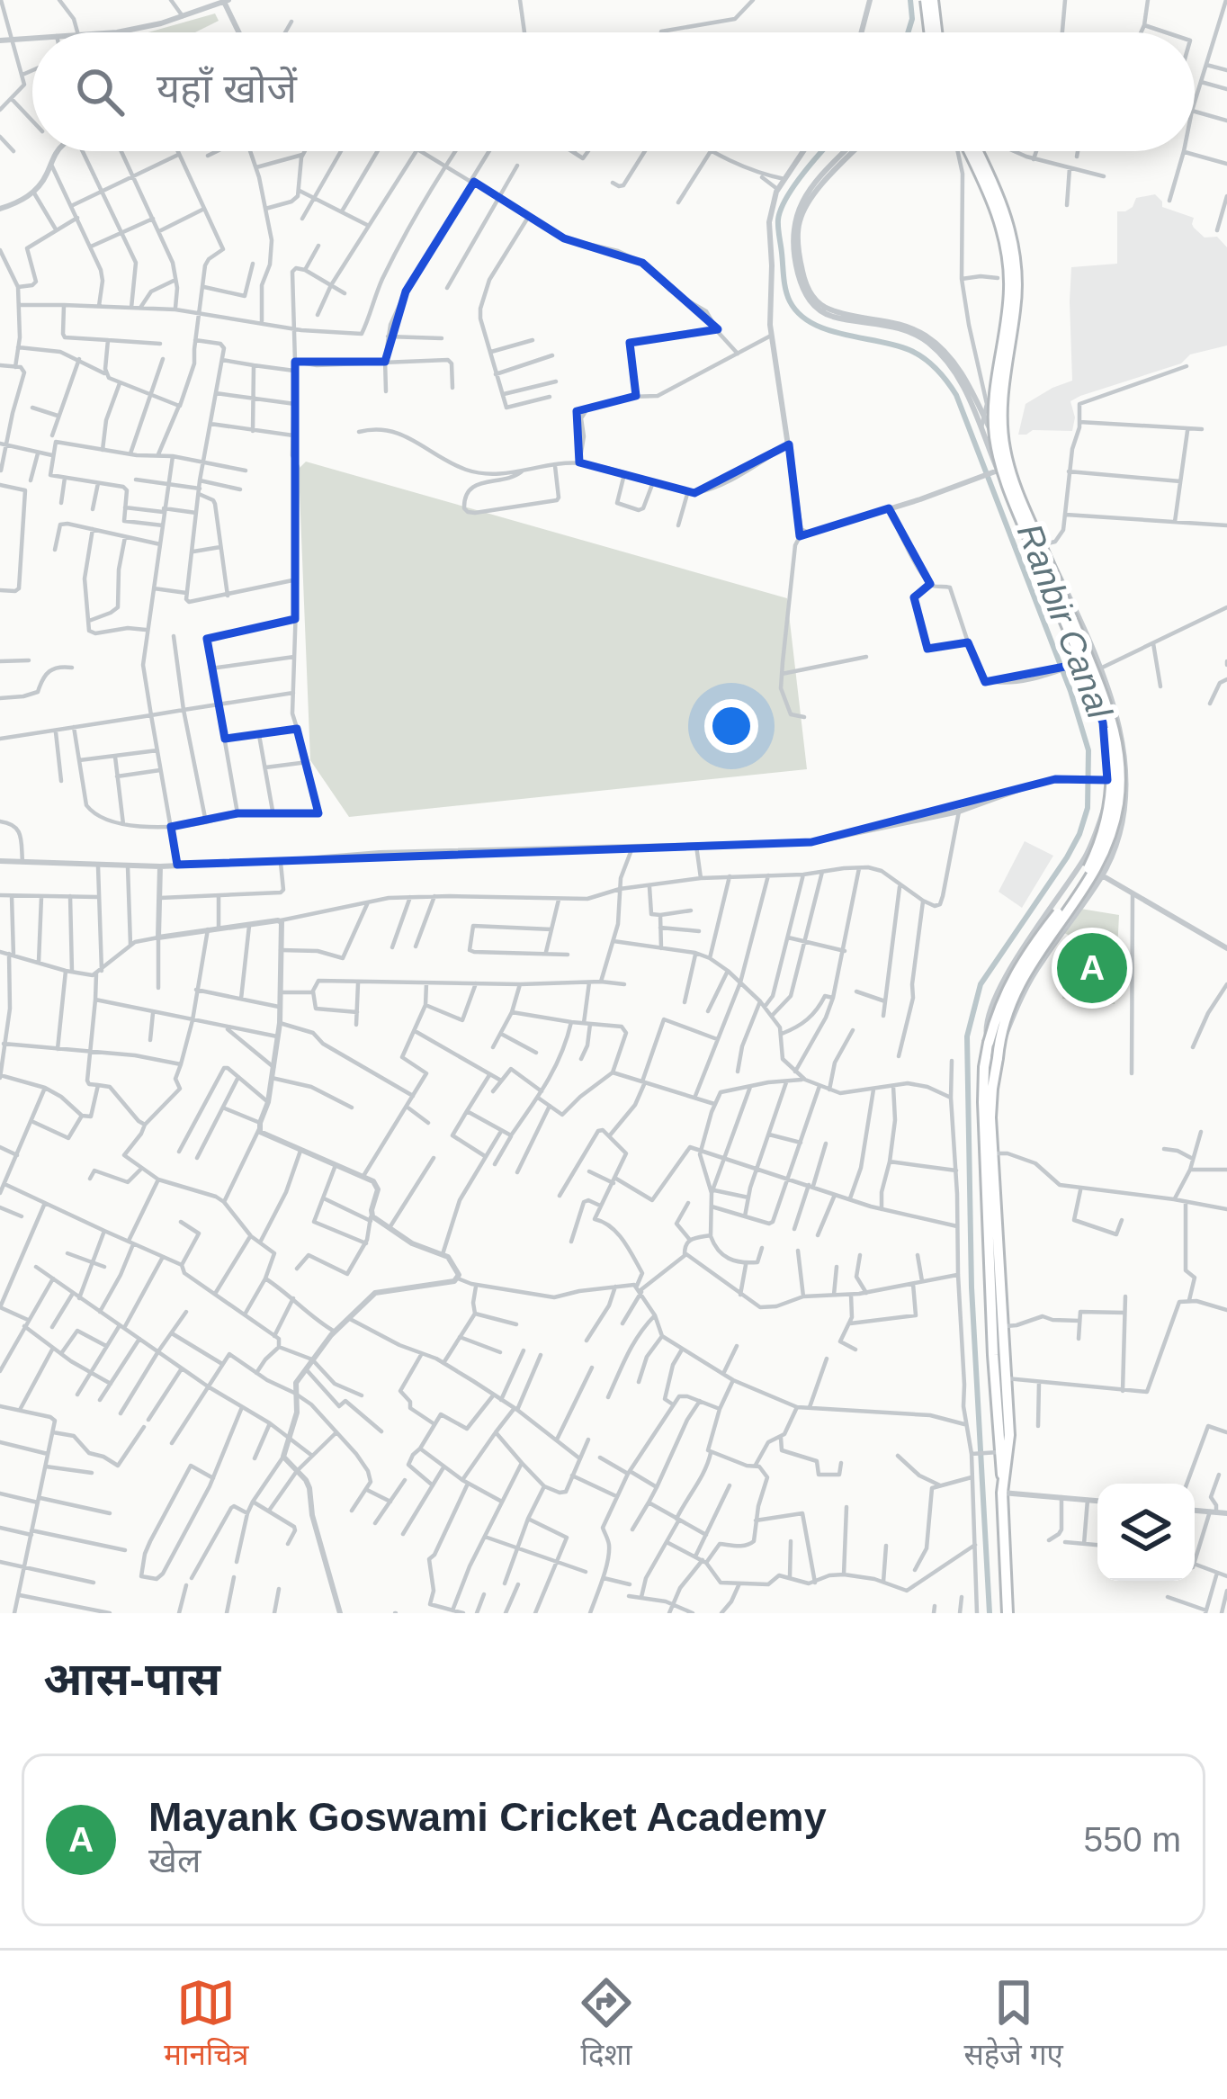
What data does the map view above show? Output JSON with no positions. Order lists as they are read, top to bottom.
{
  "water": ["Ranbir Canal"],
  "page": {
    "search": "यहाँ खोजें",
    "pins": "A",
    "heading": "आस-पास",
    "list": [
      {
        "mark": "A",
        "name": "Mayank Goswami Cricket Academy",
        "note": "खेल",
        "value": "550 m"
      }
    ],
    "nav": ["मानचित्र", "दिशा", "सहेजे गए"]
  }
}
